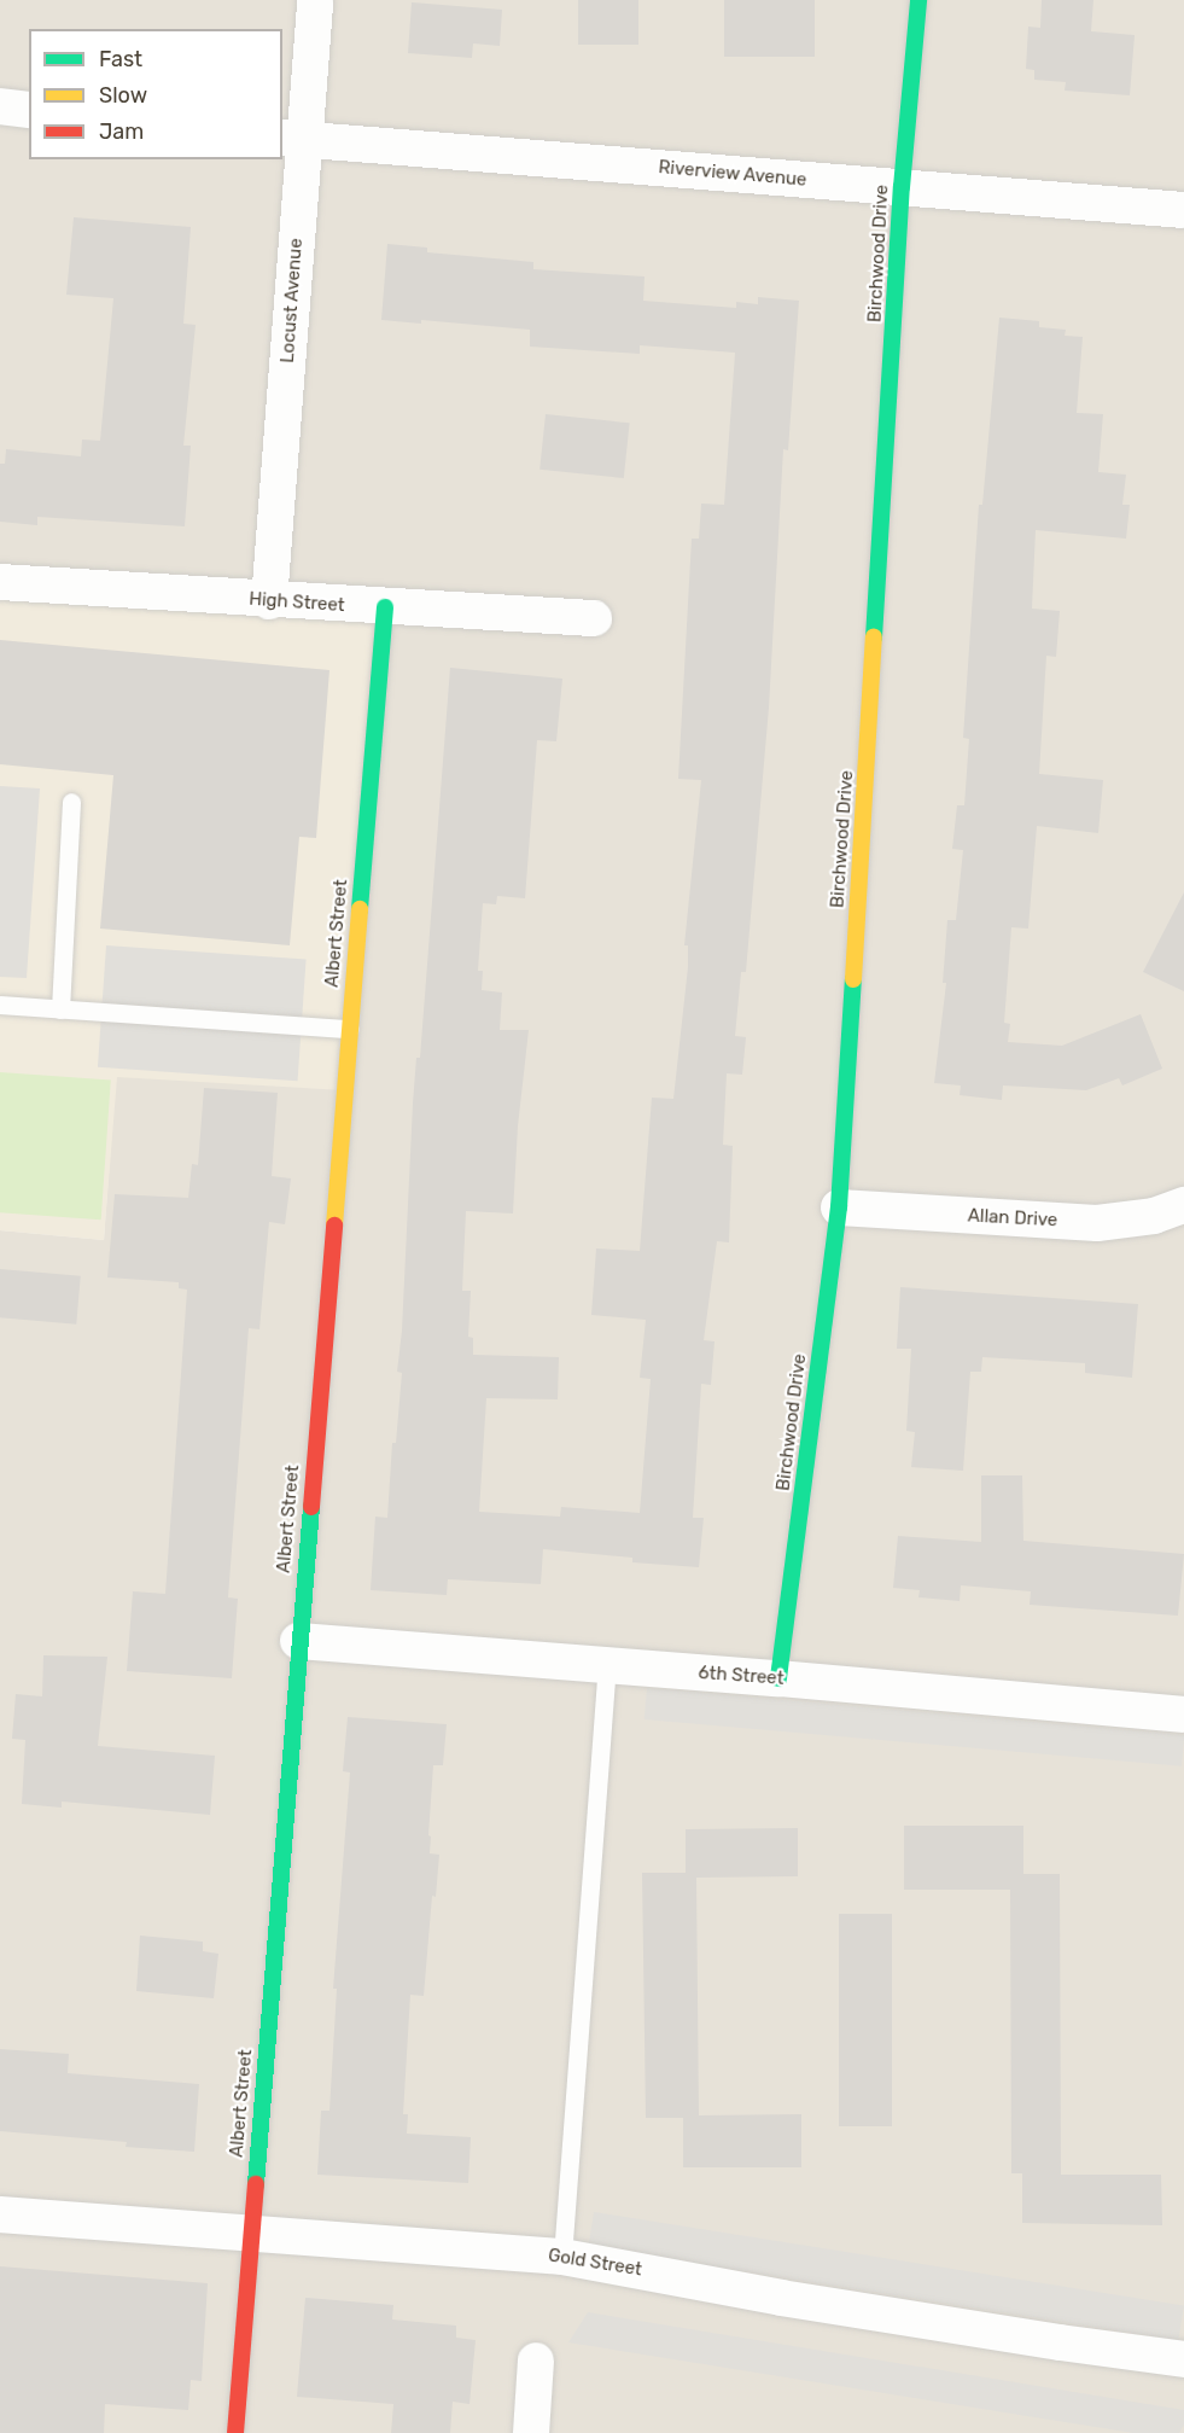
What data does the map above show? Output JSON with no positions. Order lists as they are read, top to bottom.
{
  "streets": {
    "street": [
      "Riverview Avenue",
      "Birchwood Drive",
      "Locust Avenue",
      "High Street",
      "Albert Street",
      "Allan Drive",
      "6th Street",
      "Gold Street"
    ]
  },
  "crossings": [
    ["Riverview Avenue", "Birchwood Drive"],
    ["Riverview Avenue", "Locust Avenue"],
    ["Birchwood Drive", "Allan Drive"],
    ["Birchwood Drive", "6th Street"],
    ["Locust Avenue", "High Street"],
    ["High Street", "Albert Street"],
    ["Albert Street", "6th Street"],
    ["Albert Street", "Gold Street"]
  ],
  "legend": ["Fast", "Slow", "Jam"]
}
